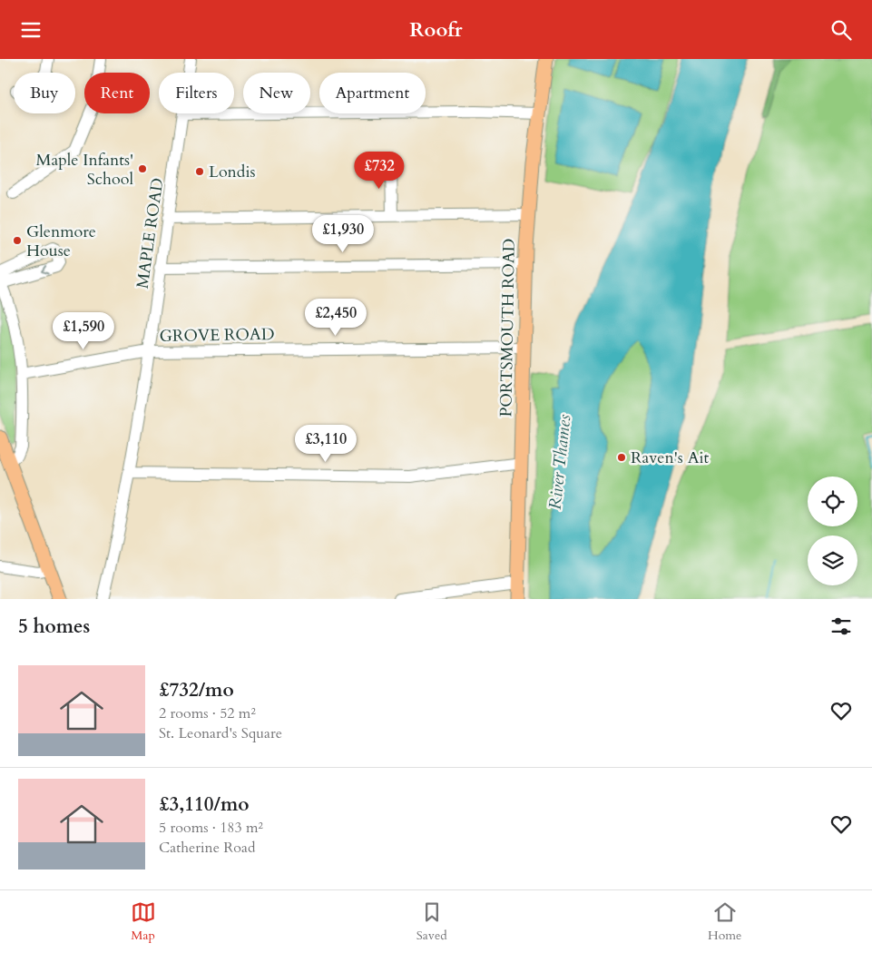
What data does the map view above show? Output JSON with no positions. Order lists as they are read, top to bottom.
{
  "streets": {
    "main road": ["PORTSMOUTH ROAD"],
    "street": ["MAPLE ROAD", "GROVE ROAD"]
  },
  "crossings": [
    ["MAPLE ROAD", "GROVE ROAD"],
    ["PORTSMOUTH ROAD", "GROVE ROAD"]
  ],
  "water": ["River Thames"],
  "places": [
    "Maple Infants' School",
    "Londis",
    "Glenmore House",
    "Raven's Ait"
  ],
  "page": {
    "header": "Roofr",
    "chip": [
      "Buy",
      "Rent",
      "Filters",
      "New",
      "Apartment"
    ],
    "price": [
      "£732",
      "£1,930",
      "£2,450",
      "£1,590",
      "£3,110"
    ],
    "heading": "5 homes",
    "list": [
      {
        "name": "£732/mo",
        "note": "2 rooms · 52 m² · St. Leonard's Square"
      },
      {
        "name": "£3,110/mo",
        "note": "5 rooms · 183 m² · Catherine Road"
      }
    ],
    "tabs": ["Map", "Saved", "Home"]
  }
}
